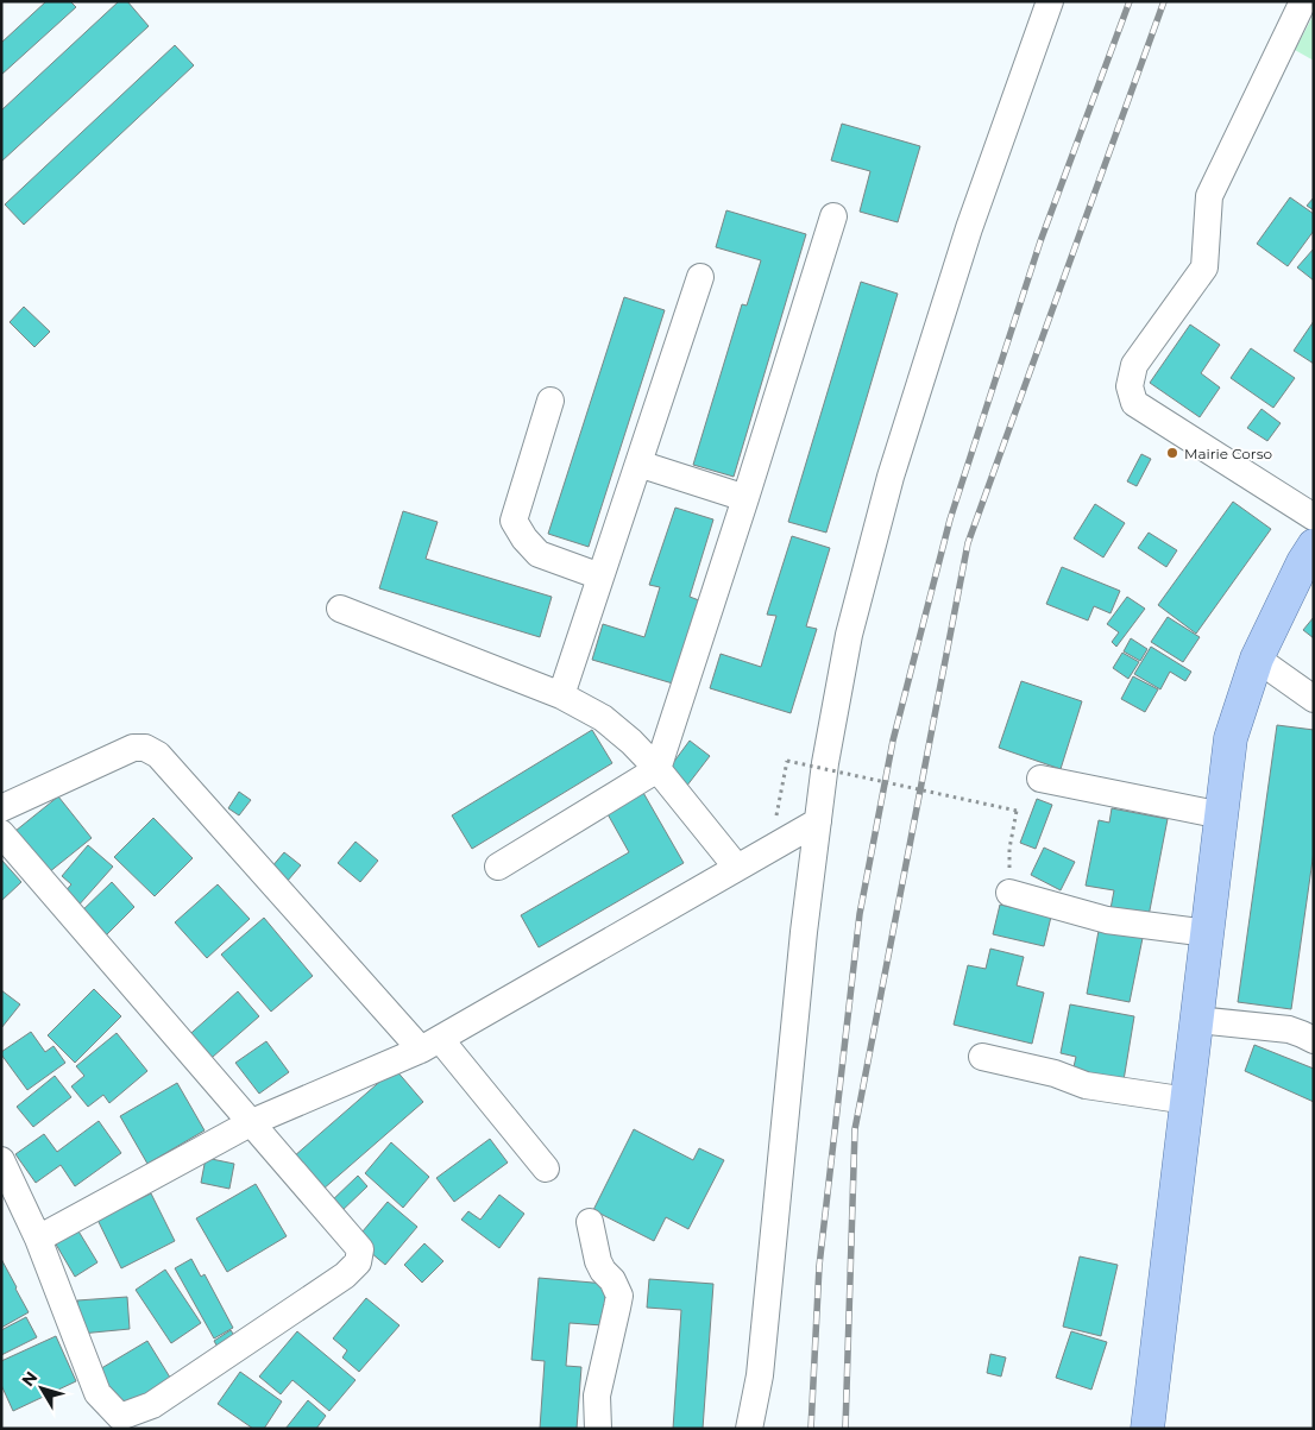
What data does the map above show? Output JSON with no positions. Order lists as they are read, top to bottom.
{
  "places": ["Mairie Corso"],
  "north": "top left"
}
